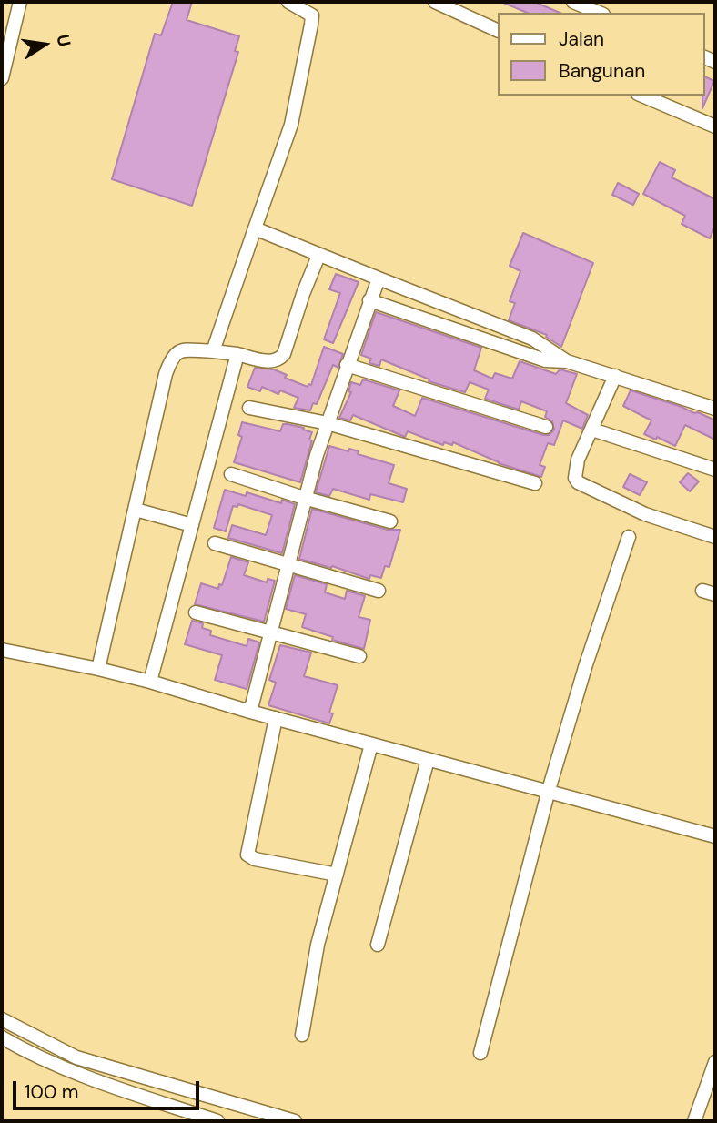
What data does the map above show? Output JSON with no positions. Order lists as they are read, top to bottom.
{
  "legend": ["Jalan", "Bangunan"],
  "scale_bar": "100 m",
  "north": "right"
}
